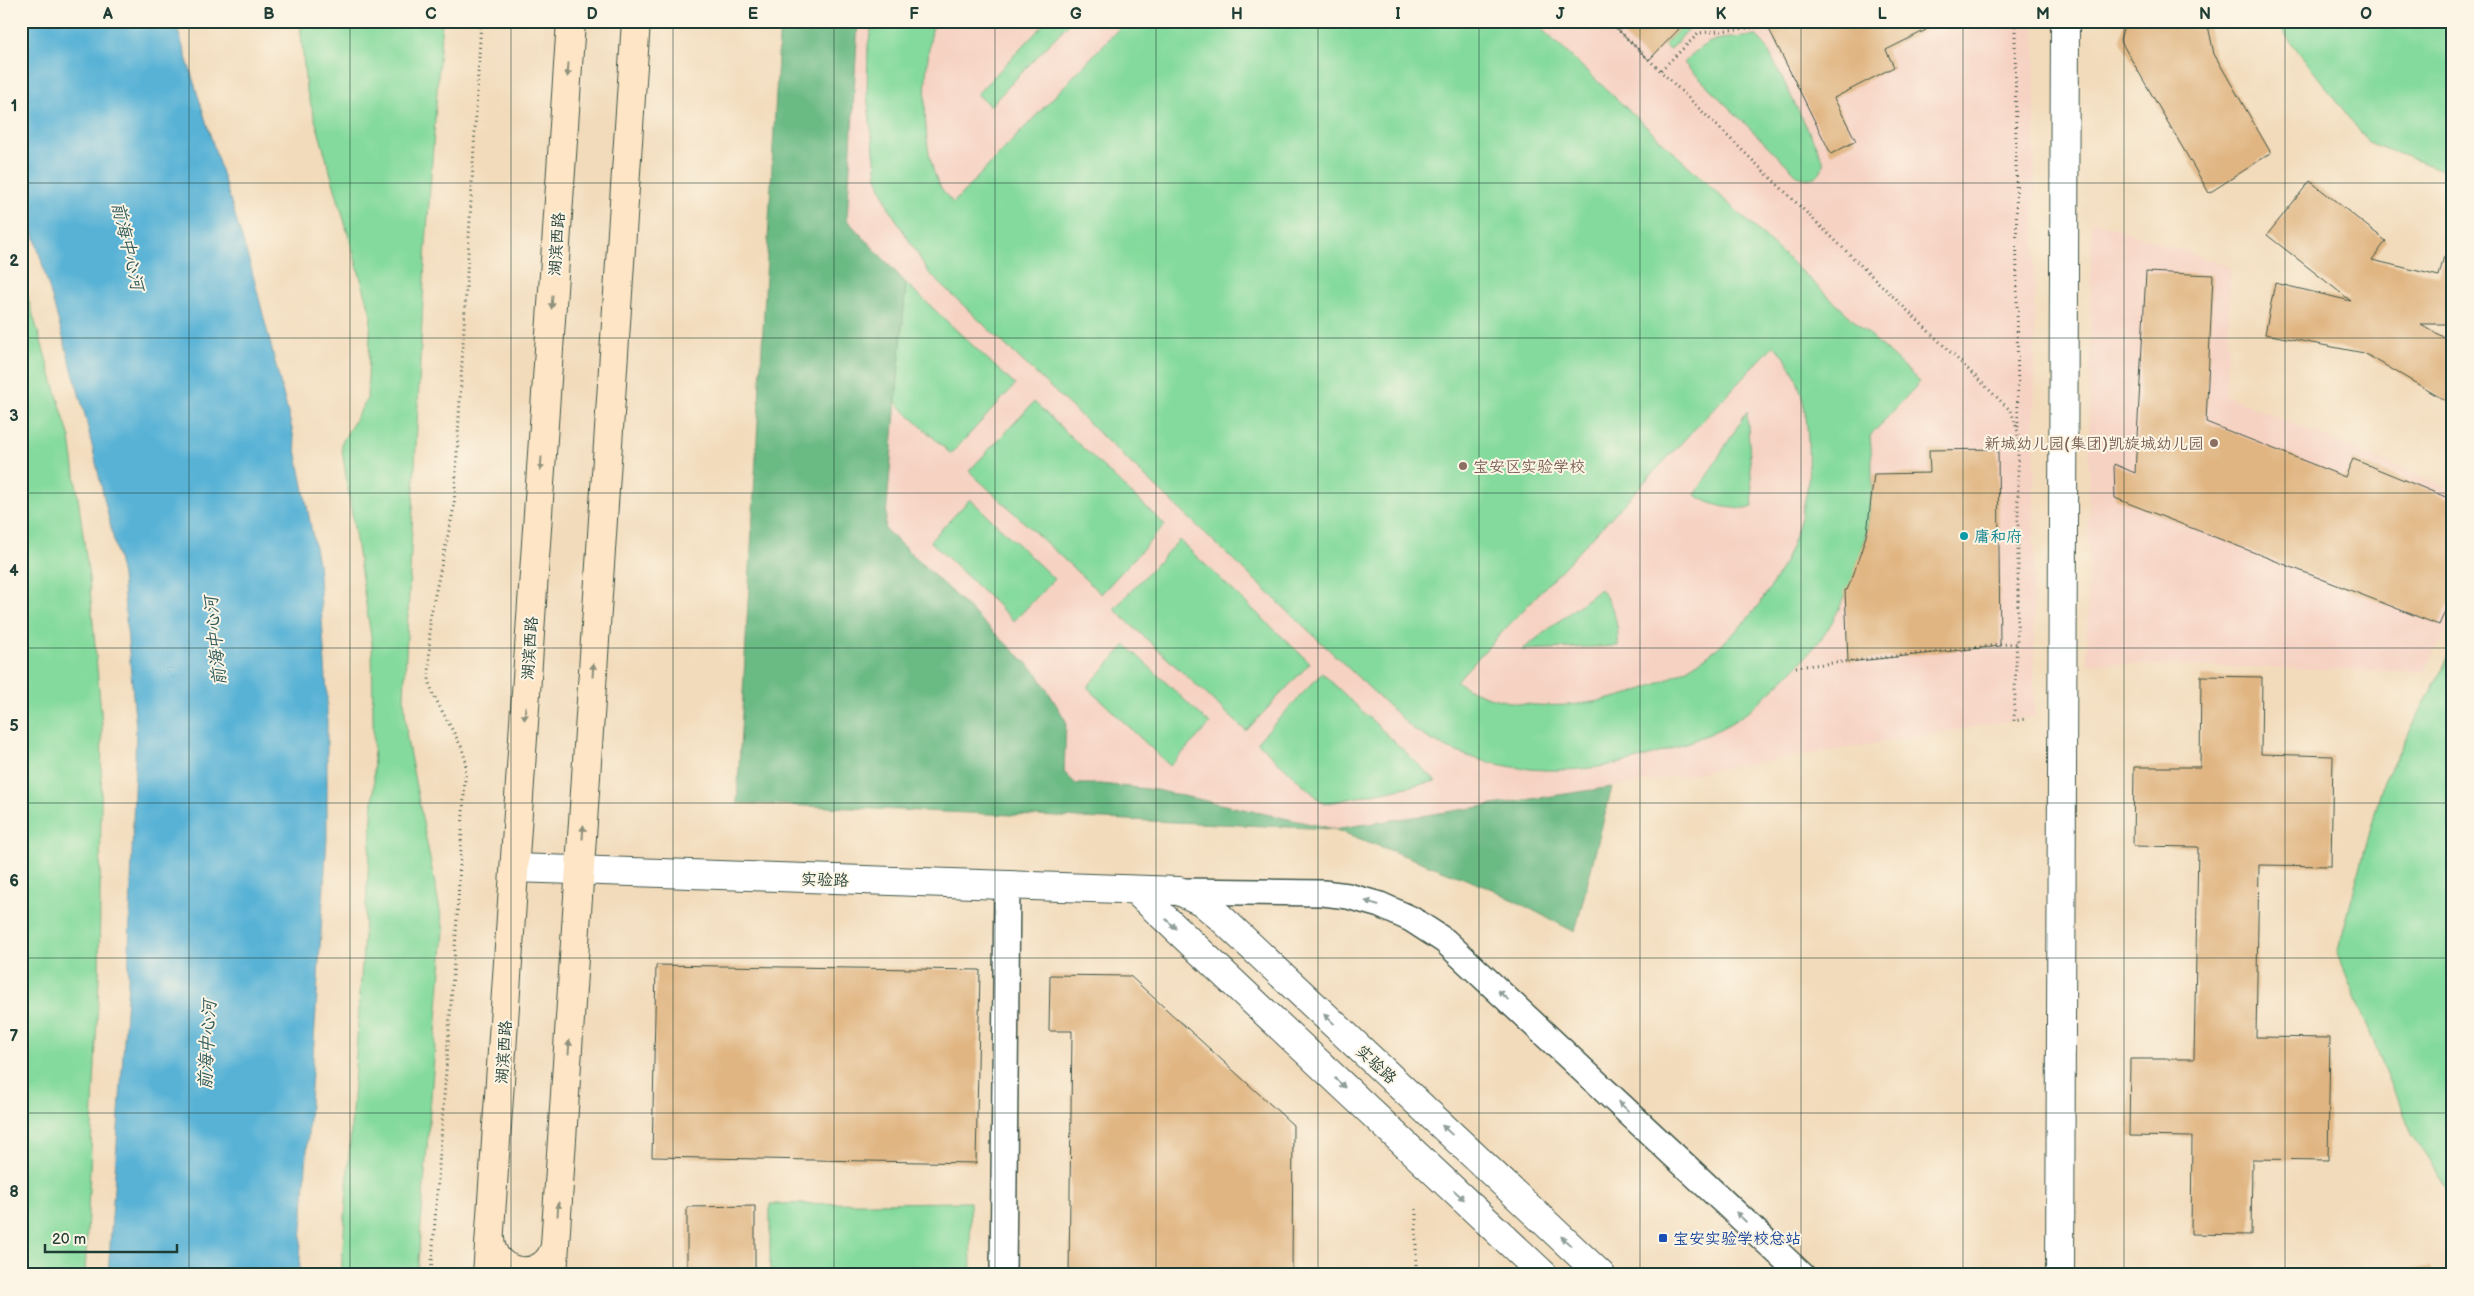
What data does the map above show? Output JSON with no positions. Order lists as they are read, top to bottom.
{
  "streets": {
    "main road": ["湖滨西路"],
    "street": ["实验路"]
  },
  "crossings": [
    ["湖滨西路", "实验路"]
  ],
  "water": ["前海中心河"],
  "places": {
    "other": ["新城幼儿园(集团)凯旋城幼儿园", "宝安区实验学校", "庸和府"],
    "transit": ["宝安实验学校总站"]
  },
  "scale_bar": "20 m",
  "grid": {
    "columns": [
      "A",
      "B",
      "C",
      "D",
      "E",
      "F",
      "G",
      "H",
      "I",
      "J",
      "K",
      "L",
      "M",
      "N",
      "O"
    ],
    "rows": [
      "1",
      "2",
      "3",
      "4",
      "5",
      "6",
      "7",
      "8"
    ]
  }
}
